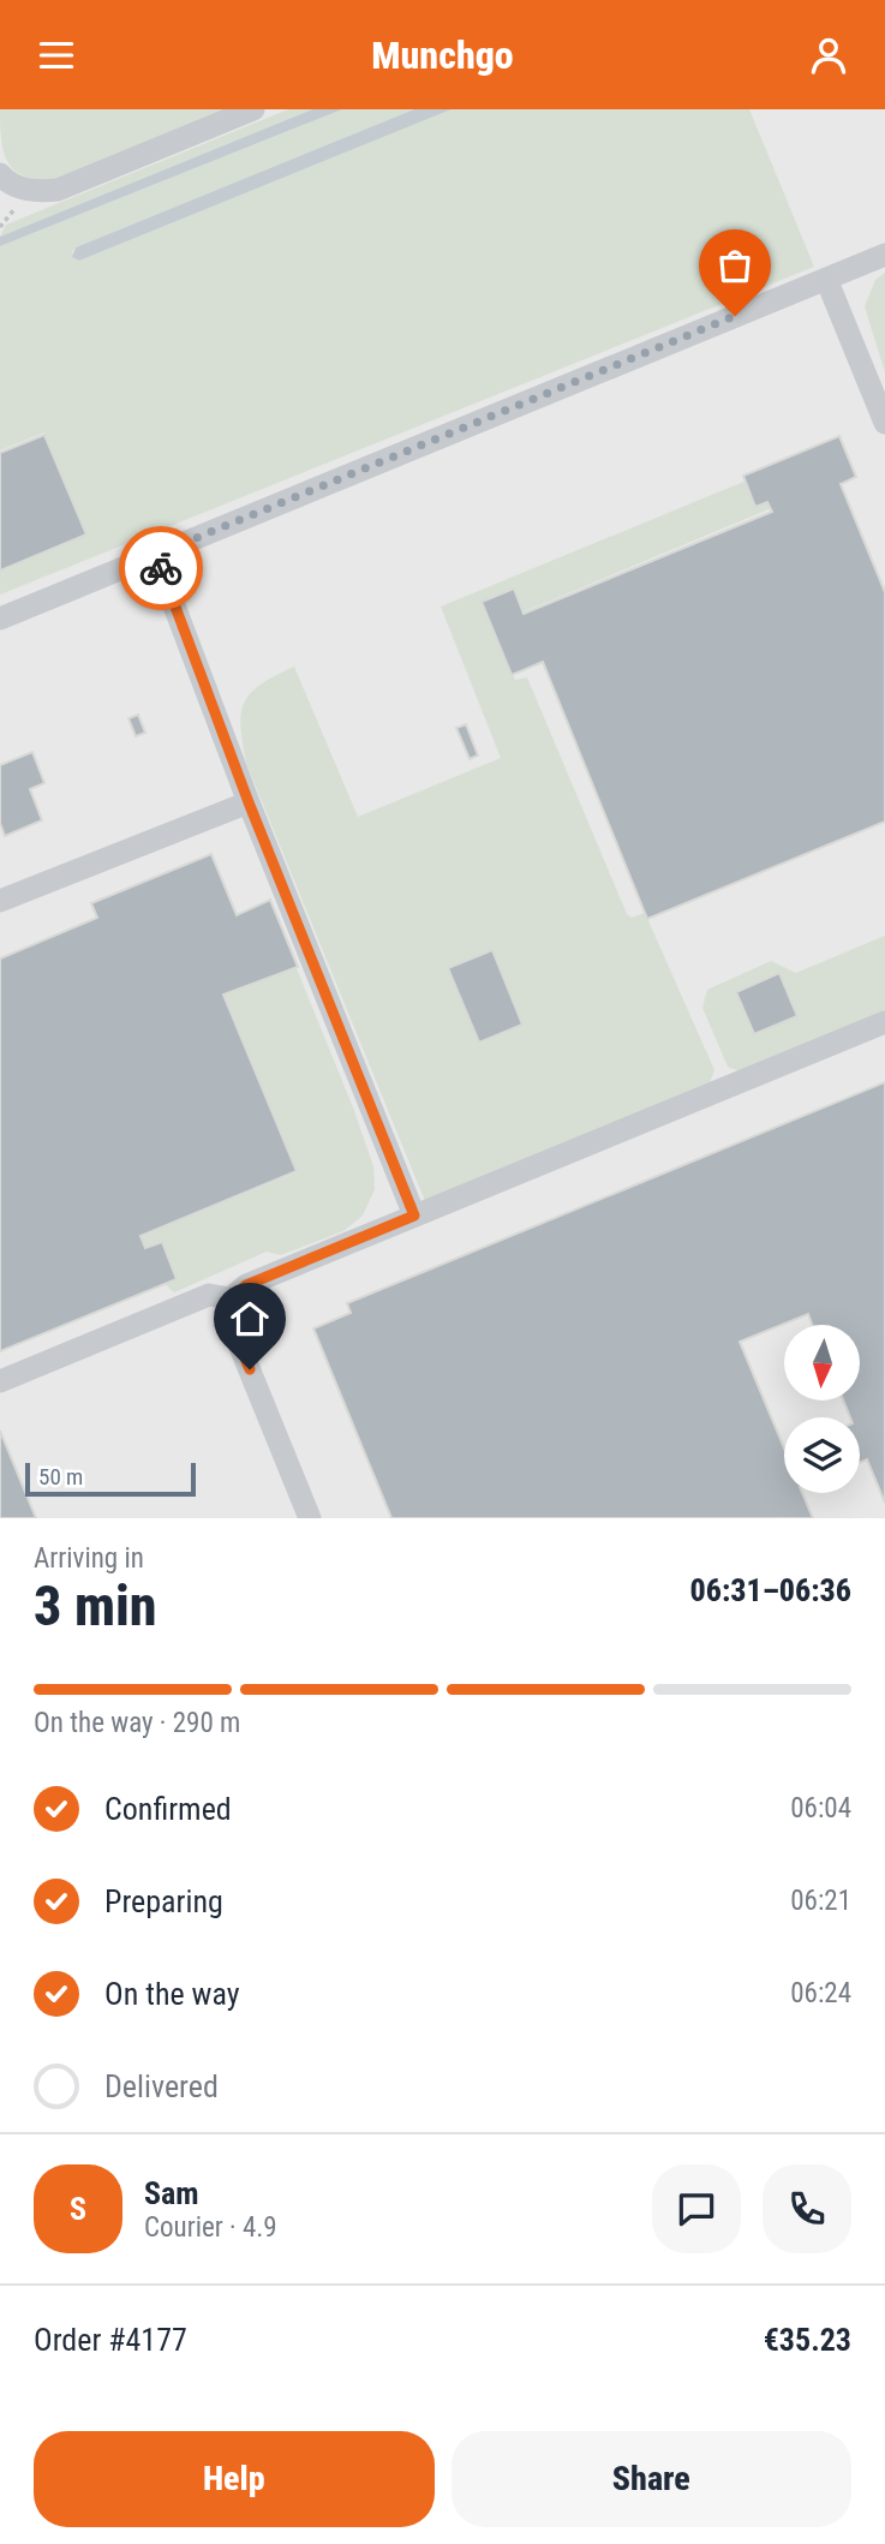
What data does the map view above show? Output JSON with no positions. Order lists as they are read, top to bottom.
{
  "scale_bar": "50 m",
  "north": "bottom",
  "page": {
    "header": "Munchgo",
    "scale": "50 m",
    "heading": ["3 min", "Arriving in", "06:31–06:36"],
    "panel": [
      "Sam",
      "Courier · 4.9",
      "Order #4177",
      "€35.23"
    ],
    "bar": "On the way · 290 m",
    "list": [
      ["Confirmed", "06:04"],
      ["Preparing", "06:21"],
      ["On the way", "06:24"],
      "Delivered"
    ],
    "round": "S",
    "buttons": ["Help", "Share"]
  }
}
